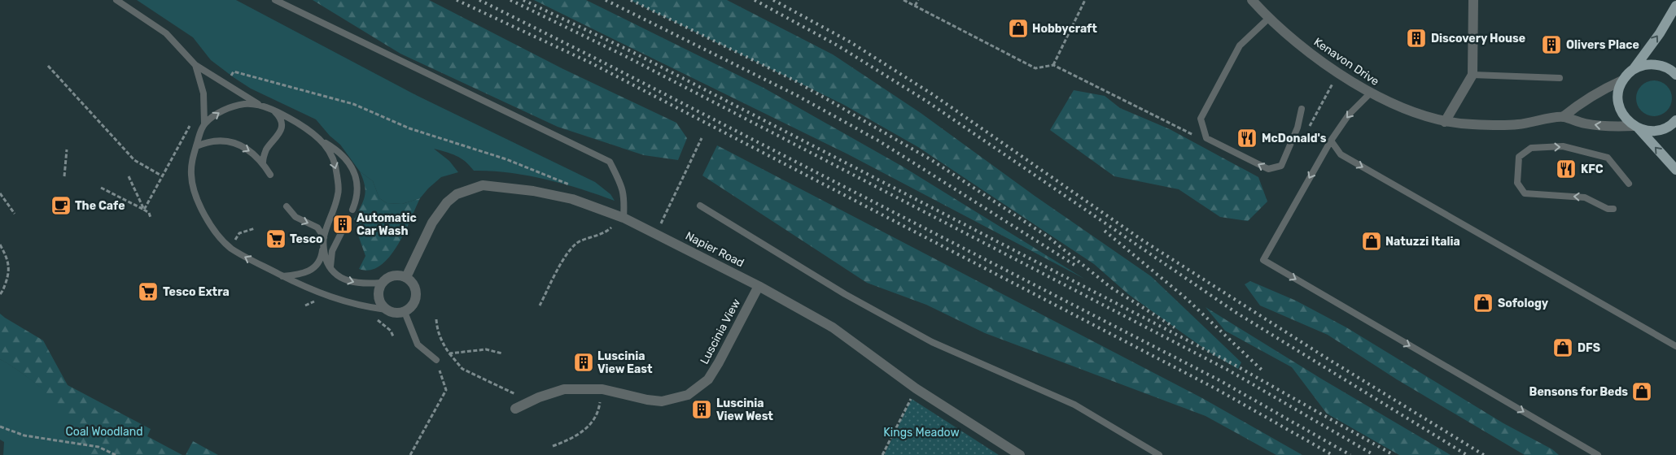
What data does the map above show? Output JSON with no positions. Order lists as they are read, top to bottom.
{
  "streets": {
    "street": ["Kenavon Drive", "Napier Road", "Luscinia View"]
  },
  "crossings": [
    ["Napier Road", "Luscinia View"]
  ],
  "parks": ["Coal Woodland", "Kings Meadow"],
  "places": {
    "shop": [
      "Hobbycraft",
      "Natuzzi Italia",
      "Sofology",
      "DFS",
      "Bensons for Beds"
    ],
    "building": [
      "Discovery House",
      "Olivers Place",
      "Automatic Car Wash",
      "Luscinia View East",
      "Luscinia View West"
    ],
    "restaurant": ["McDonald's", "KFC"],
    "cafe": ["The Cafe"],
    "supermarket": ["Tesco", "Tesco Extra"]
  }
}
